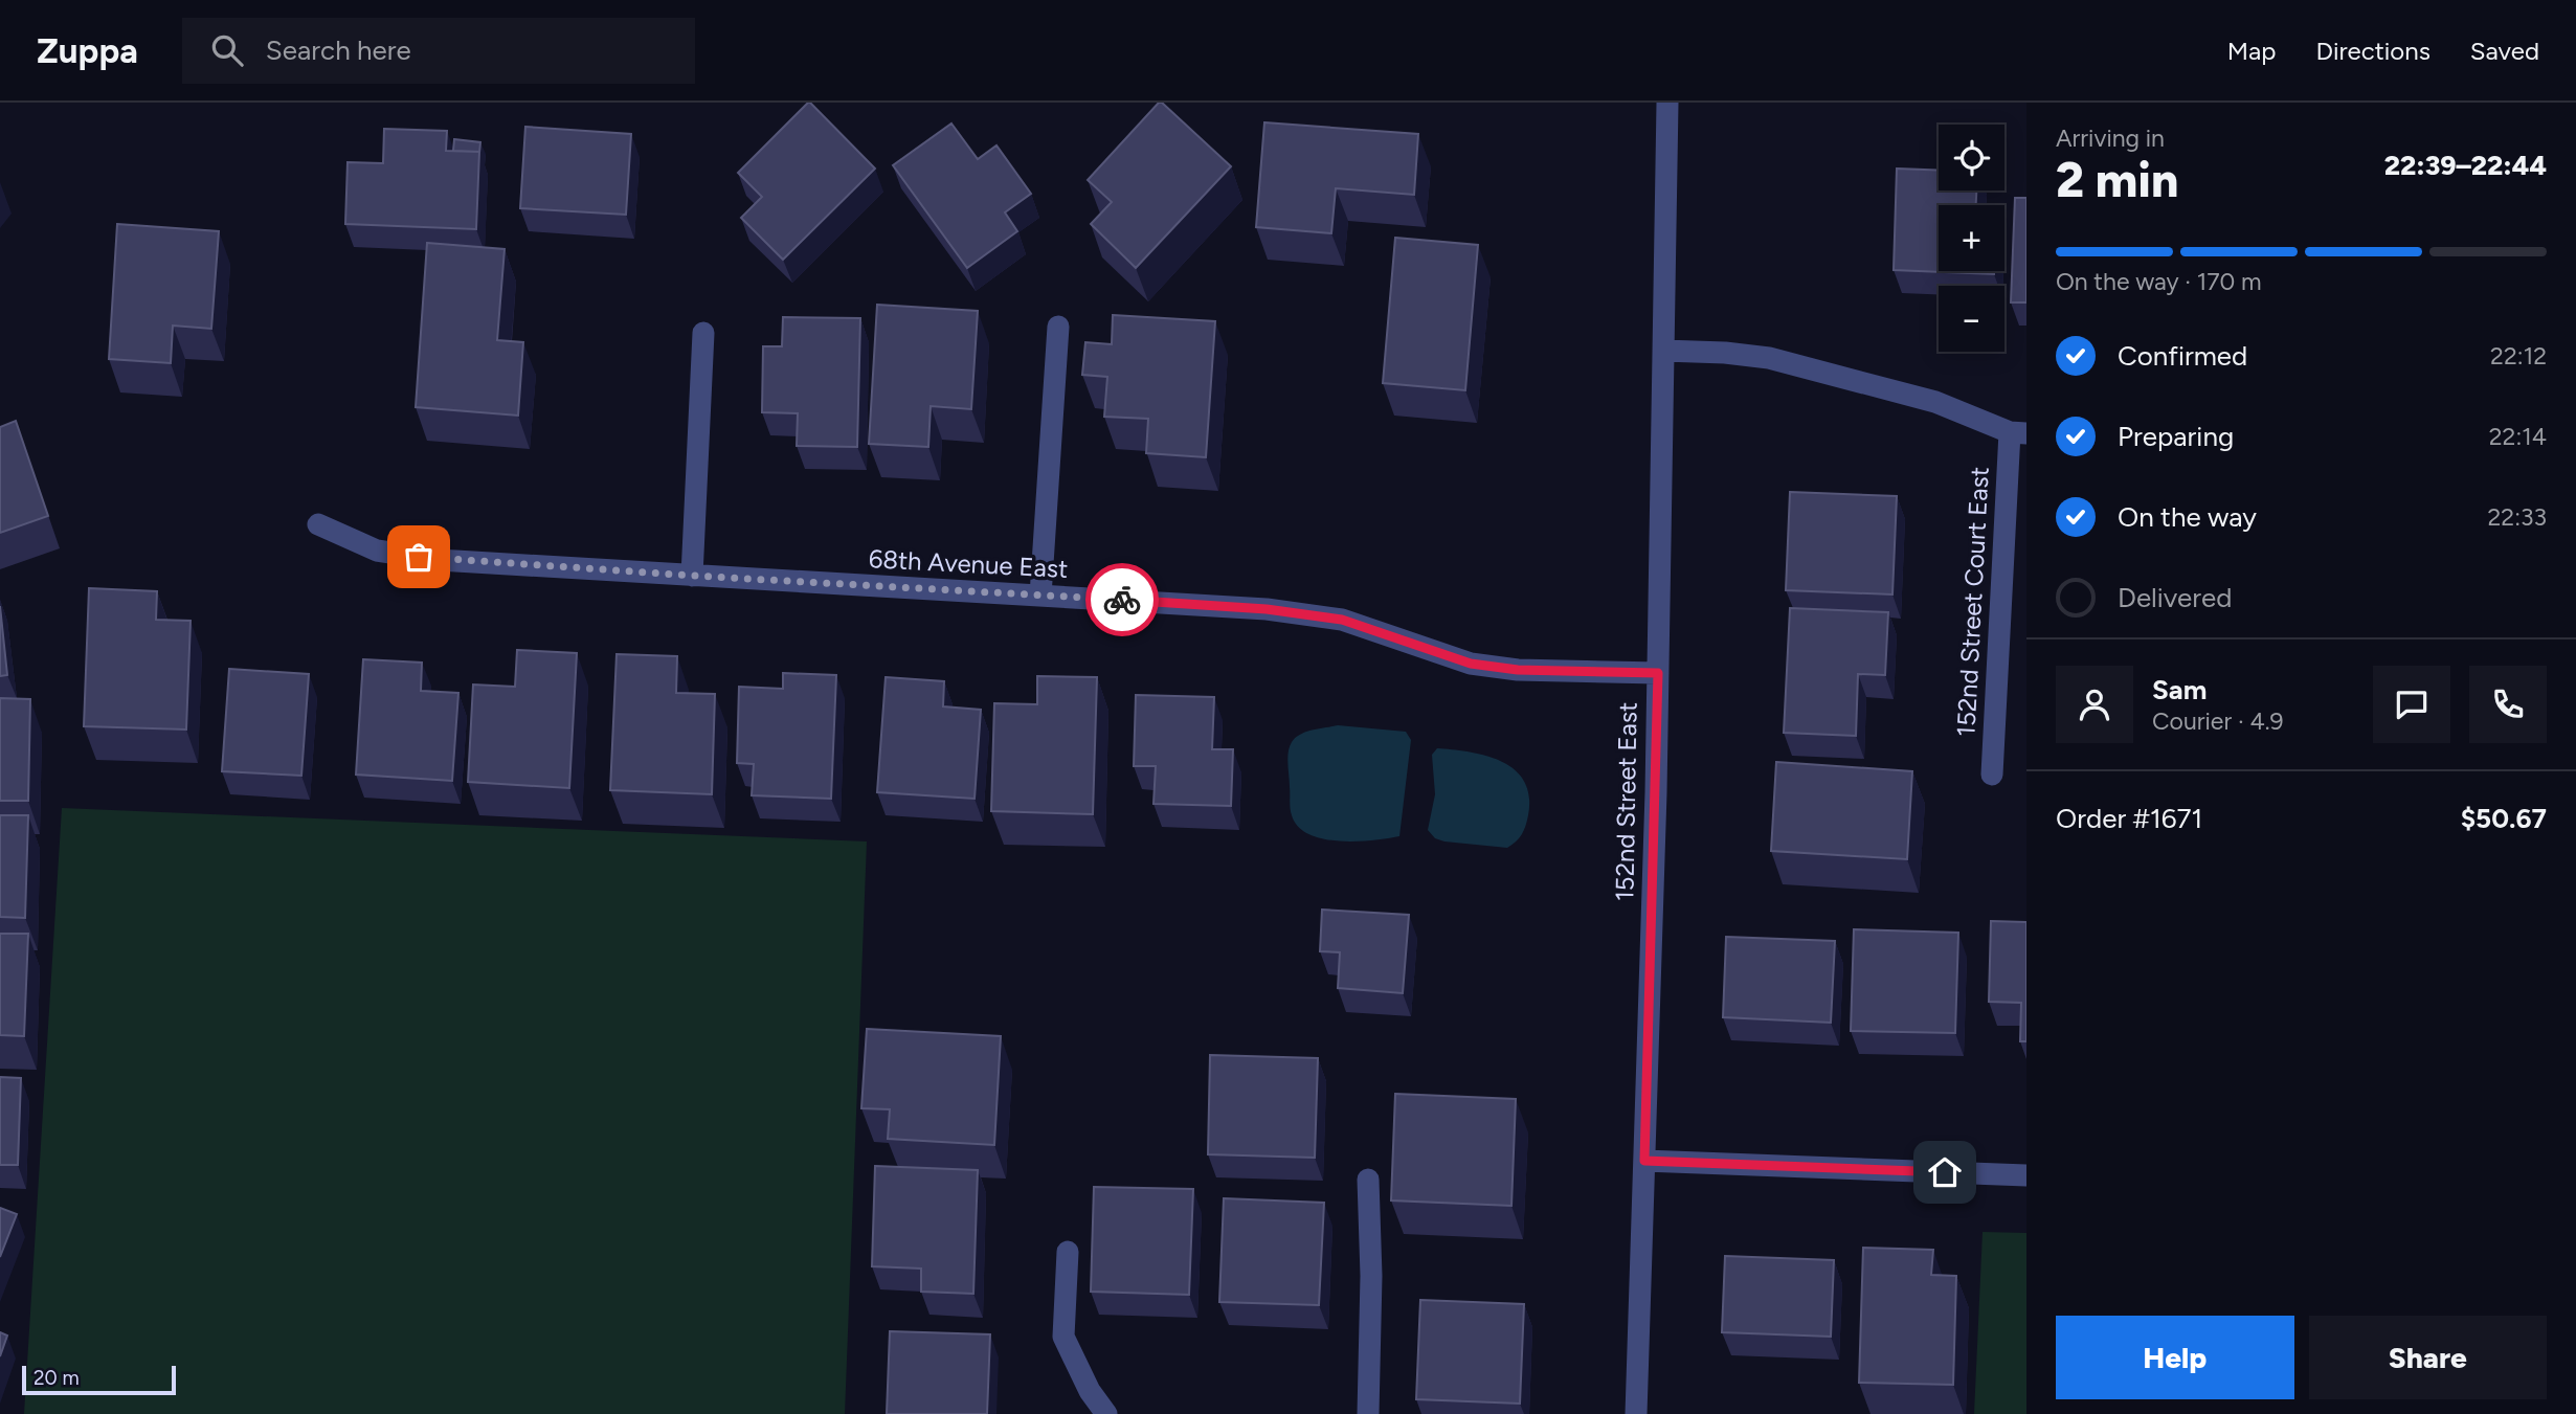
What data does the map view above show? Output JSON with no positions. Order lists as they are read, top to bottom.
{
  "streets": {
    "street": ["68th Avenue East", "152nd Street Court East", "152nd Street East"]
  },
  "crossings": [
    ["68th Avenue East", "152nd Street East"]
  ],
  "scale_bar": "20 m",
  "page": {
    "header": "Zuppa",
    "search": "Search here",
    "nav": ["Map", "Directions", "Saved"],
    "heading": ["2 min", "Arriving in", "22:39–22:44"],
    "panel": [
      "Sam",
      "Courier · 4.9",
      "Order #1671",
      "$50.67"
    ],
    "map_buttons": ["+", "−"],
    "bar": "On the way · 170 m",
    "list": [
      ["Confirmed", "22:12"],
      ["Preparing", "22:14"],
      ["On the way", "22:33"],
      "Delivered"
    ],
    "buttons": ["Help", "Share"],
    "scale": "20 m"
  }
}
